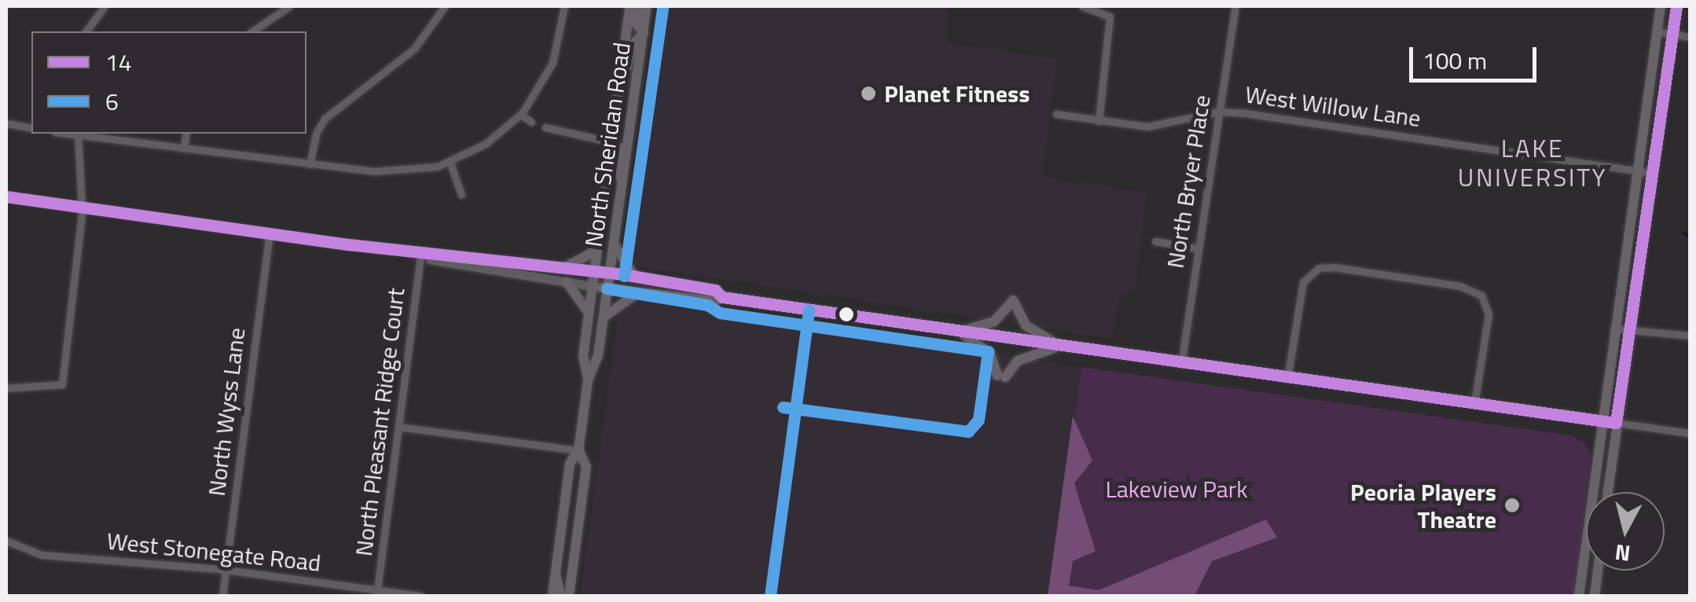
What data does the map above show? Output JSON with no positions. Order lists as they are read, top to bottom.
{
  "streets": {
    "main road": ["North Sheridan Road"],
    "street": [
      "West Willow Lane",
      "North Bryer Place",
      "North Wyss Lane",
      "North Pleasant Ridge Court",
      "West Stonegate Road"
    ]
  },
  "crossings": [
    ["West Willow Lane", "North Bryer Place"],
    ["North Wyss Lane", "West Stonegate Road"],
    ["North Pleasant Ridge Court", "West Stonegate Road"]
  ],
  "districts": ["LAKE UNIVERSITY"],
  "parks": ["Lakeview Park"],
  "places": ["Planet Fitness", "Peoria Players Theatre"],
  "lines": ["transit line 14", "transit line 6"],
  "legend": ["14", "6"],
  "scale_bar": "100 m",
  "north": "bottom"
}
